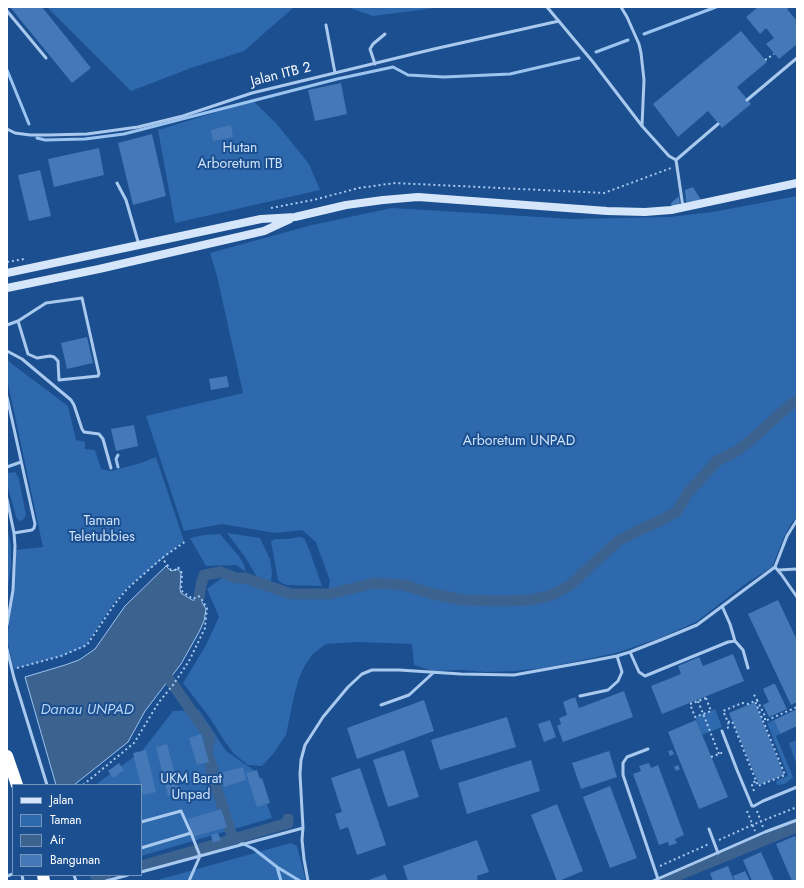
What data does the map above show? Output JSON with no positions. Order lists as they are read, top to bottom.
{
  "streets": {
    "lane": ["Jalan ITB 2"]
  },
  "water": ["Danau UNPAD"],
  "parks": [
    "Hutan Arboretum ITB",
    "Arboretum UNPAD",
    "Taman Teletubbies",
    "UKM Barat Unpad"
  ],
  "legend": [
    "Jalan",
    "Taman",
    "Air",
    "Bangunan"
  ]
}
